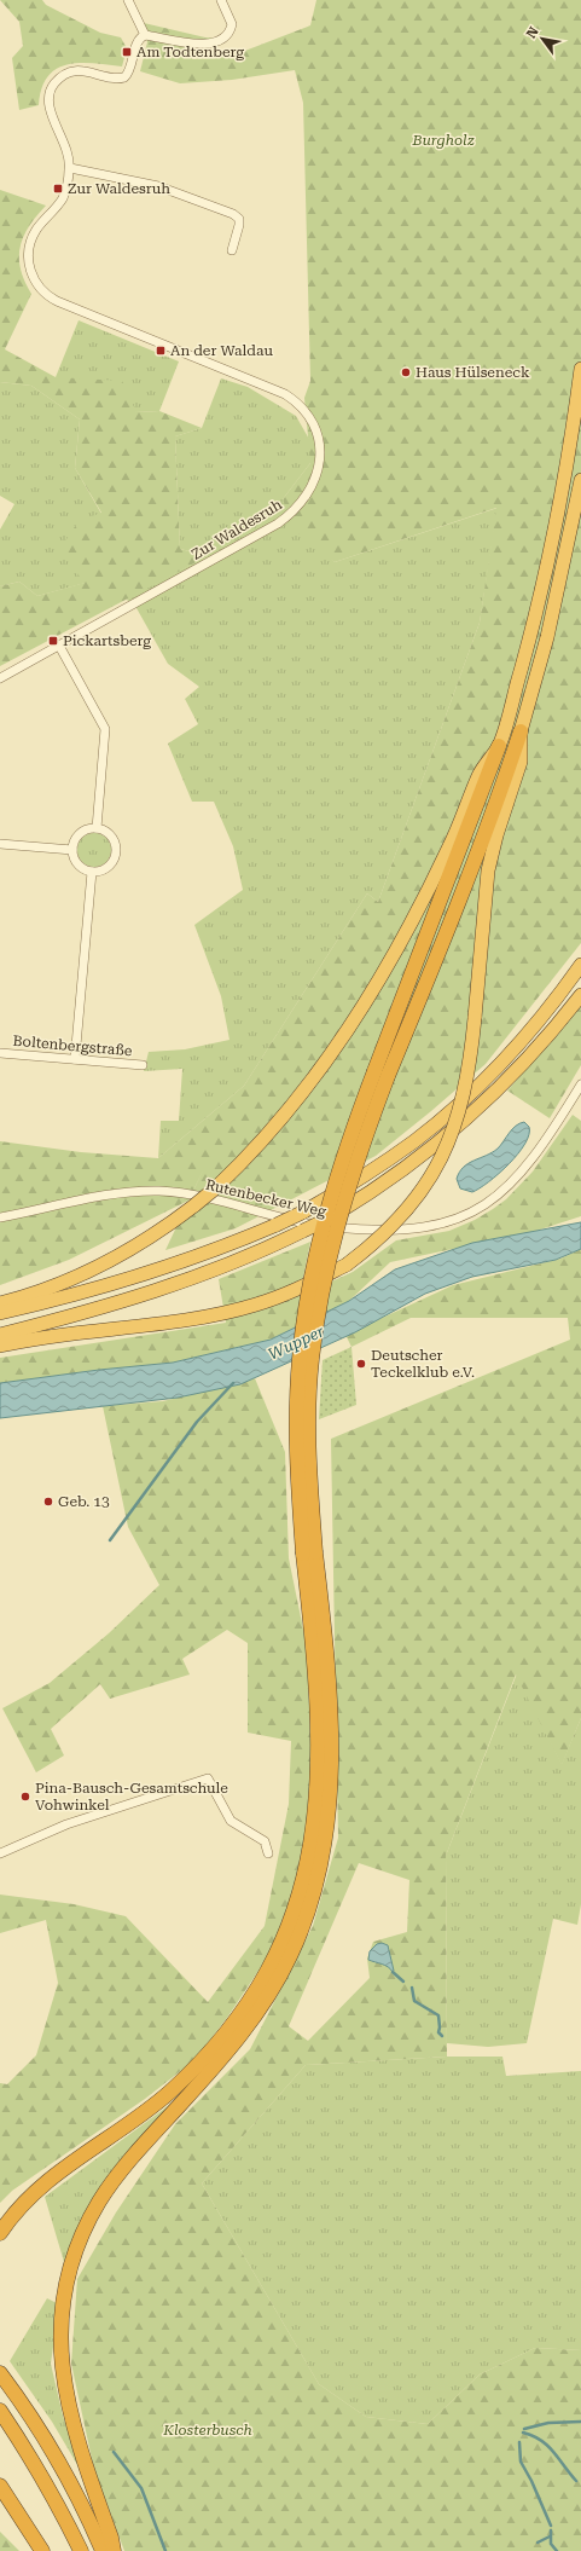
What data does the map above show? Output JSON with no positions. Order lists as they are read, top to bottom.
{
  "streets": {
    "street": ["Zur Waldesruh", "Boltenbergstraße", "Rutenbecker Weg"]
  },
  "water": ["Wupper"],
  "parks": ["Burgholz", "Klosterbusch"],
  "places": {
    "transit": [
      "Am Todtenberg",
      "Zur Waldesruh",
      "An der Waldau",
      "Pickartsberg"
    ],
    "other": [
      "Haus Hülseneck",
      "Deutscher Teckelklub e.V.",
      "Geb. 13",
      "Pina-Bausch-Gesamtschule Vohwinkel"
    ]
  },
  "north": "top left"
}
